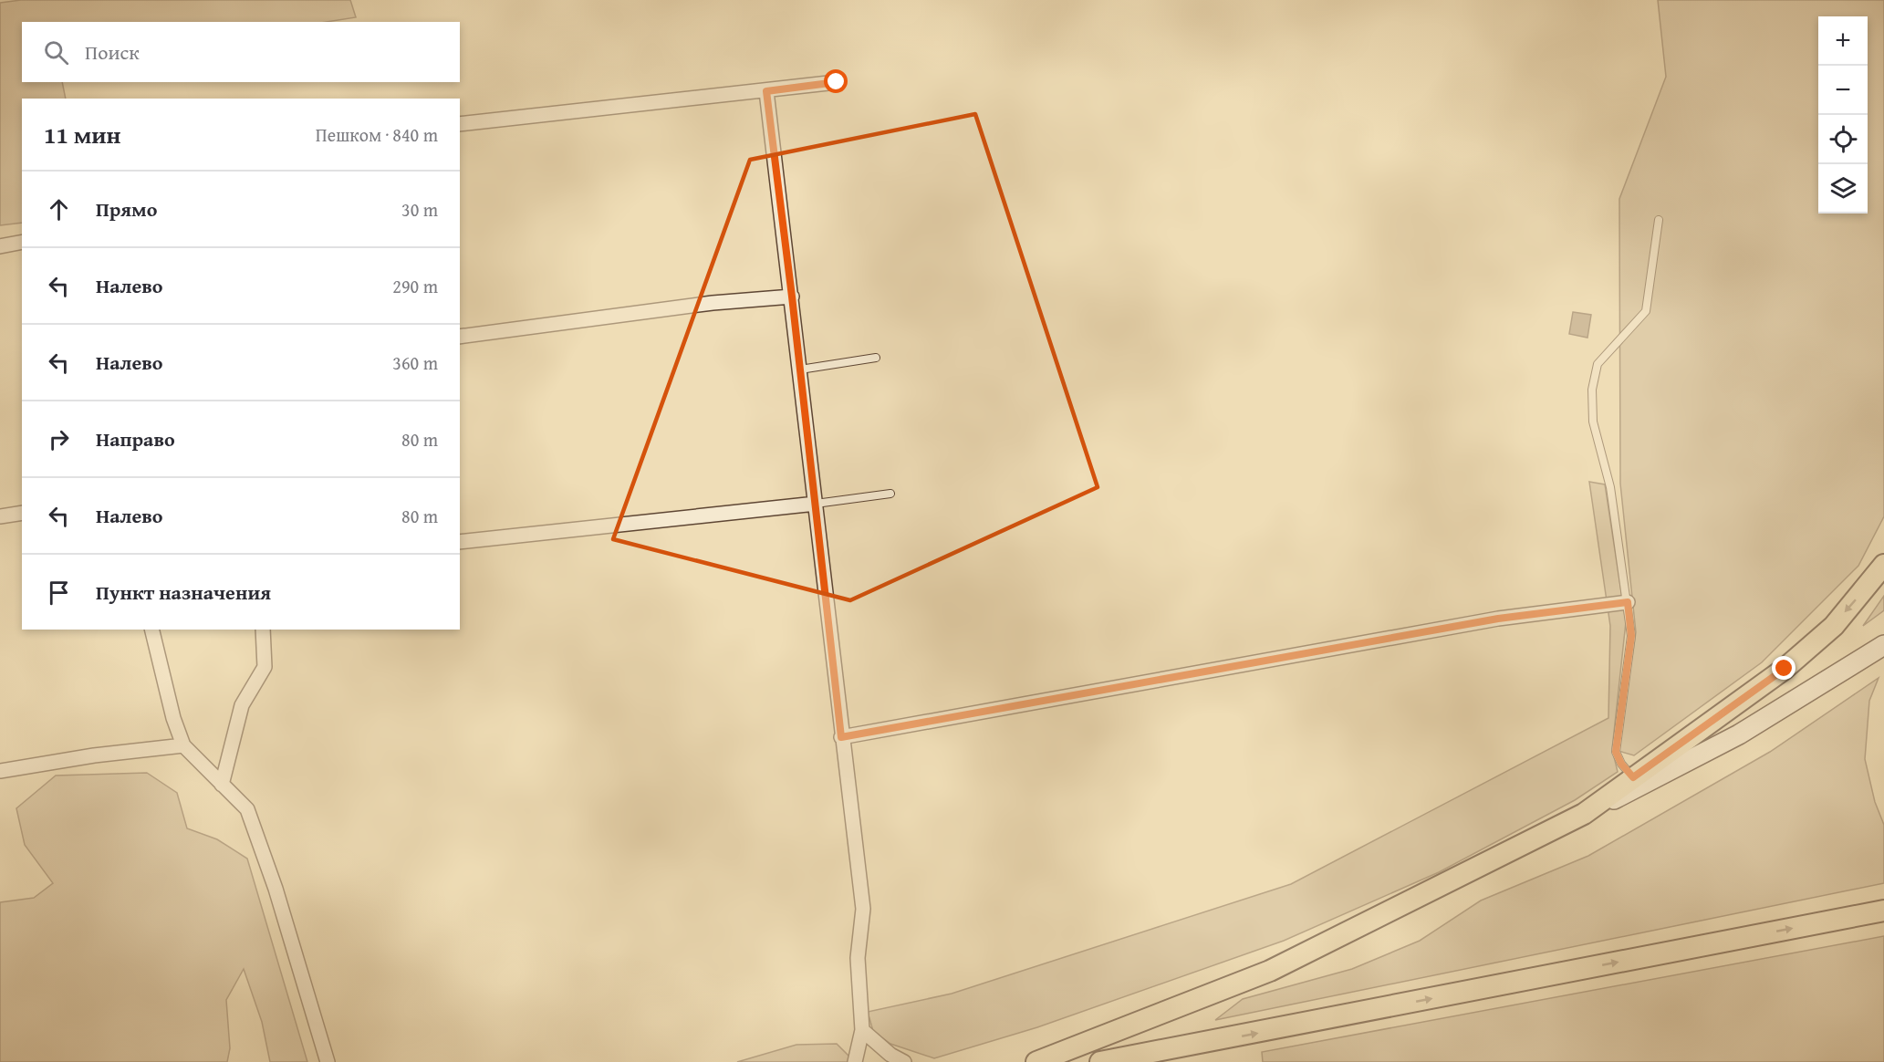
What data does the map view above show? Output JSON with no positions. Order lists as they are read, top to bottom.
{
  "page": {
    "map_buttons": ["+", "−"],
    "search": "Поиск",
    "heading": ["11 мин", "Пешком · 840 m"],
    "list": [
      ["Прямо", "30 m"],
      ["Налево", "290 m"],
      ["Налево", "360 m"],
      ["Направо", "80 m"],
      ["Налево", "80 m"],
      "Пункт назначения"
    ]
  }
}
